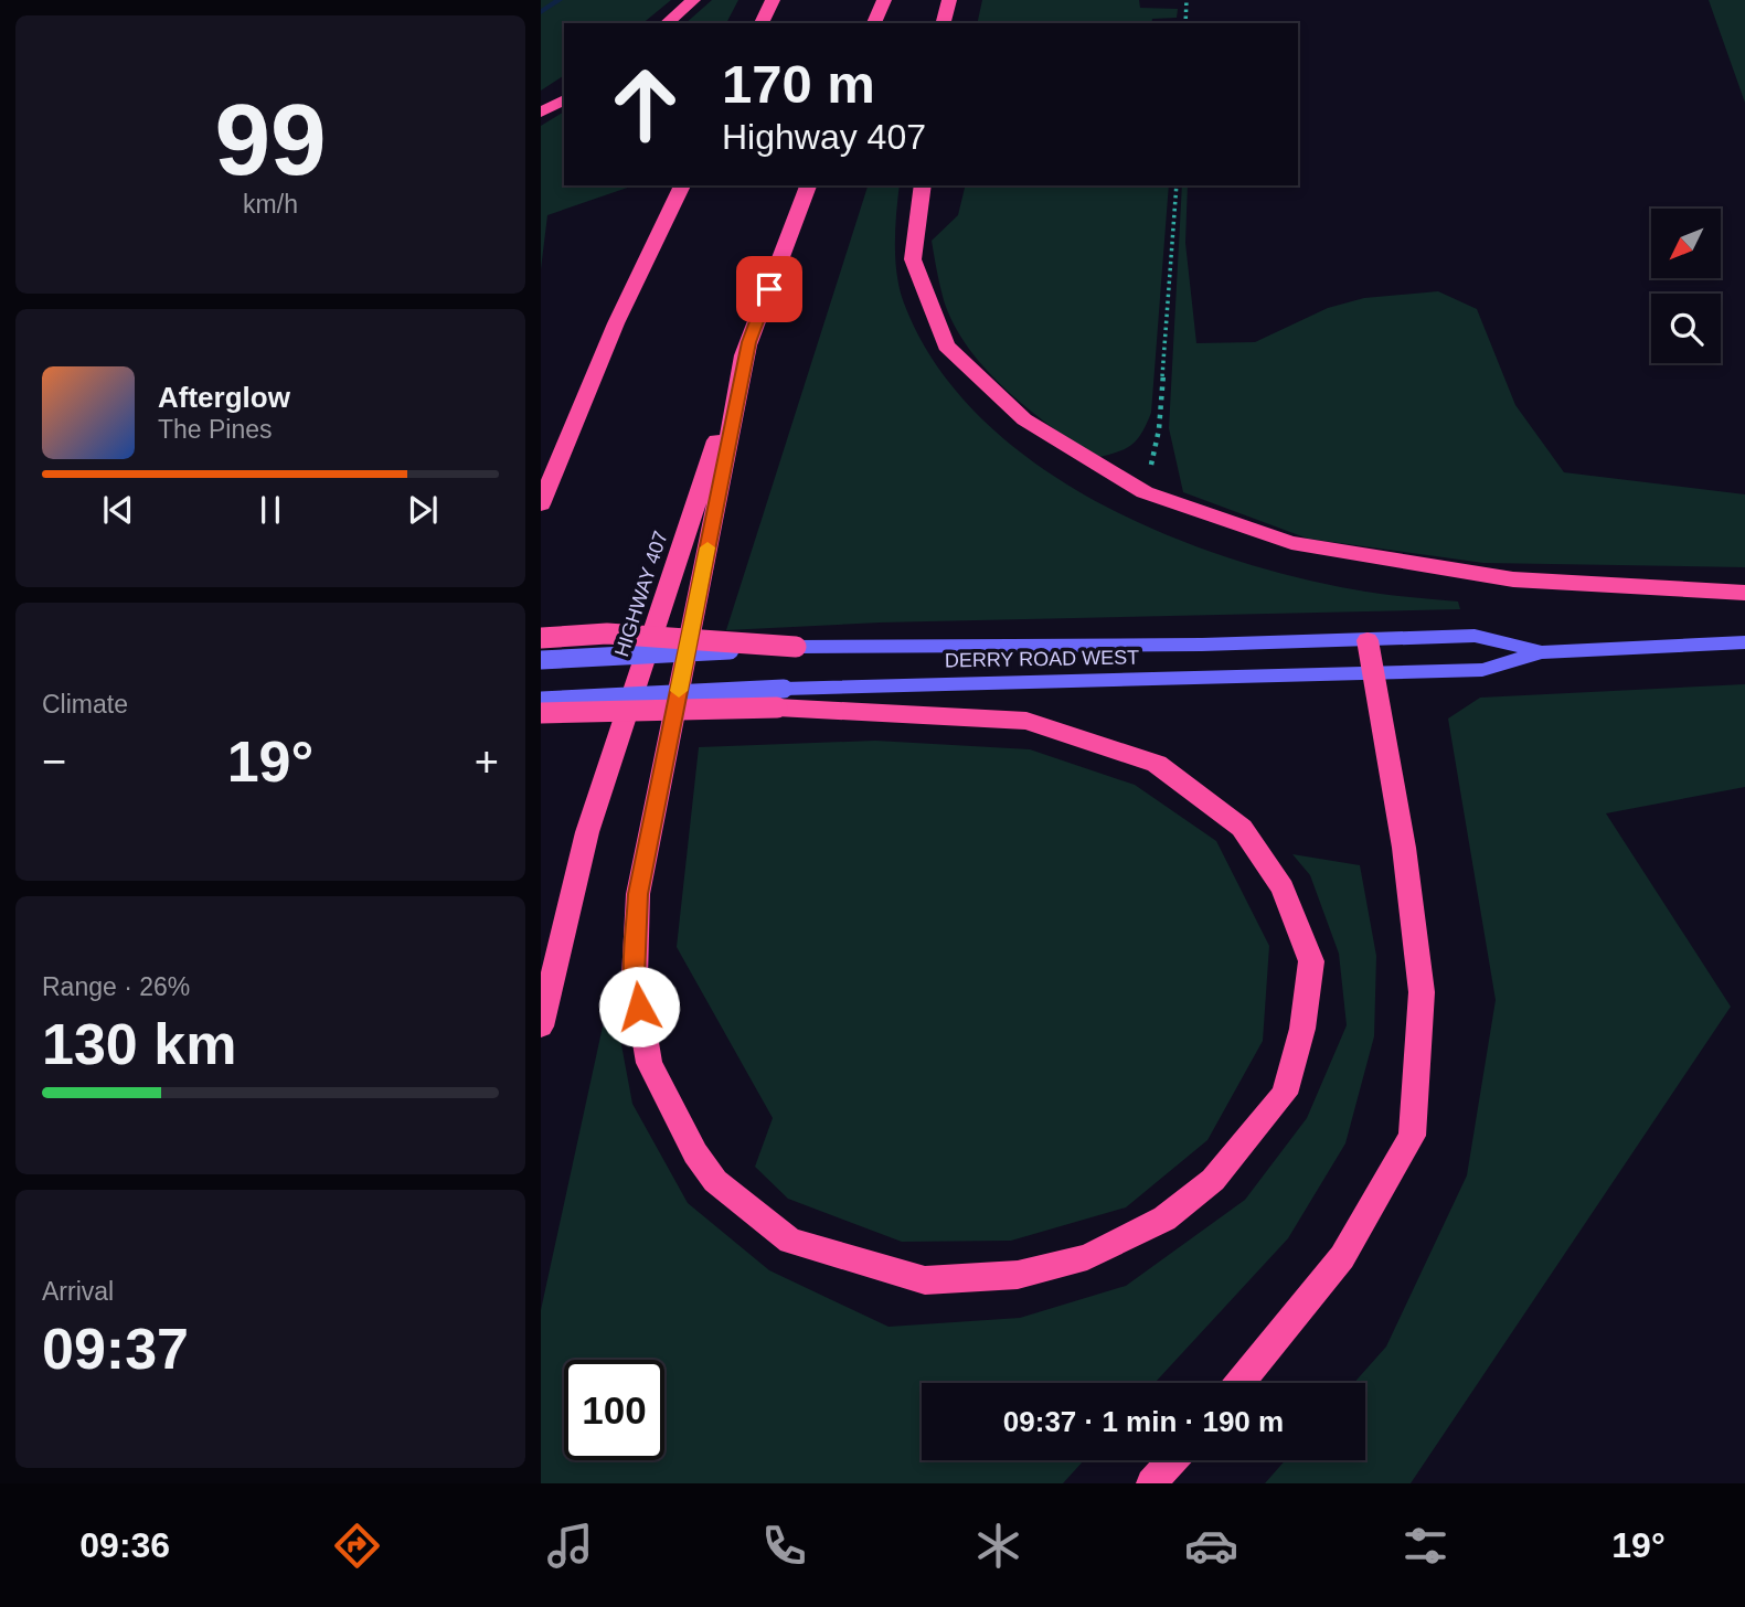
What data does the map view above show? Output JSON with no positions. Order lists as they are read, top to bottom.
{
  "streets": {
    "highway": ["HIGHWAY 407"],
    "main road": ["DERRY ROAD WEST"]
  },
  "north": "bottom left",
  "page": {
    "tile": [
      ["99", "km/h"],
      "Climate",
      ["Range · 26%", "130 km"],
      ["Arrival", "09:37"]
    ],
    "turn": ["170 m", "Highway 407"],
    "song": ["Afterglow", "The Pines"],
    "heat": ["−", "19°", "+"],
    "limit": "100",
    "trip": "09:37 · 1 min · 190 m",
    "tabs": ["09:36", "19°"]
  }
}
